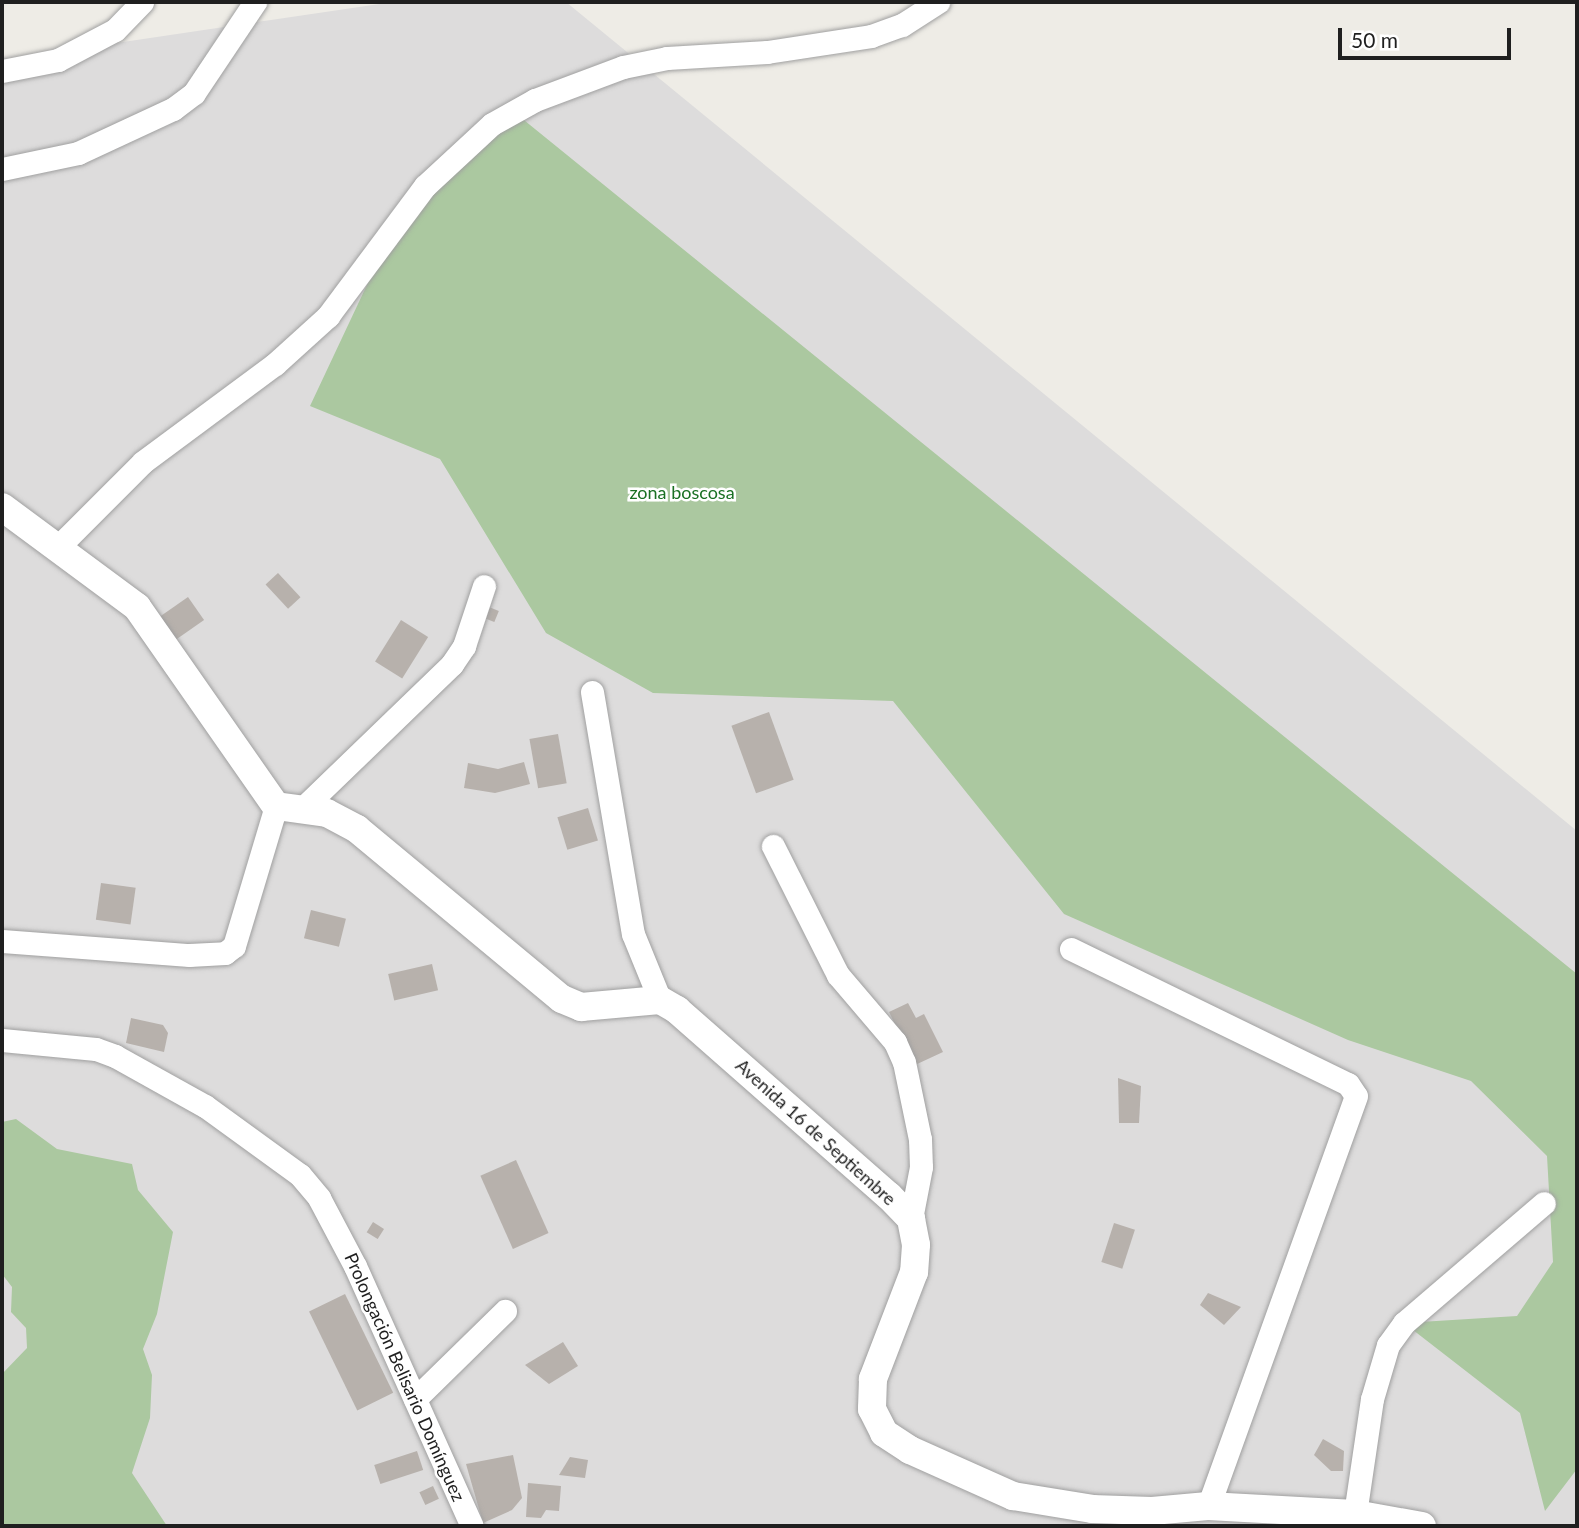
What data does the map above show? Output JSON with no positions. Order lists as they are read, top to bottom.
{
  "streets": {
    "street": ["Avenida 16 de Septiembre", "Prolongación Belisario Domínguez"]
  },
  "parks": ["zona boscosa"],
  "scale_bar": "50 m"
}
